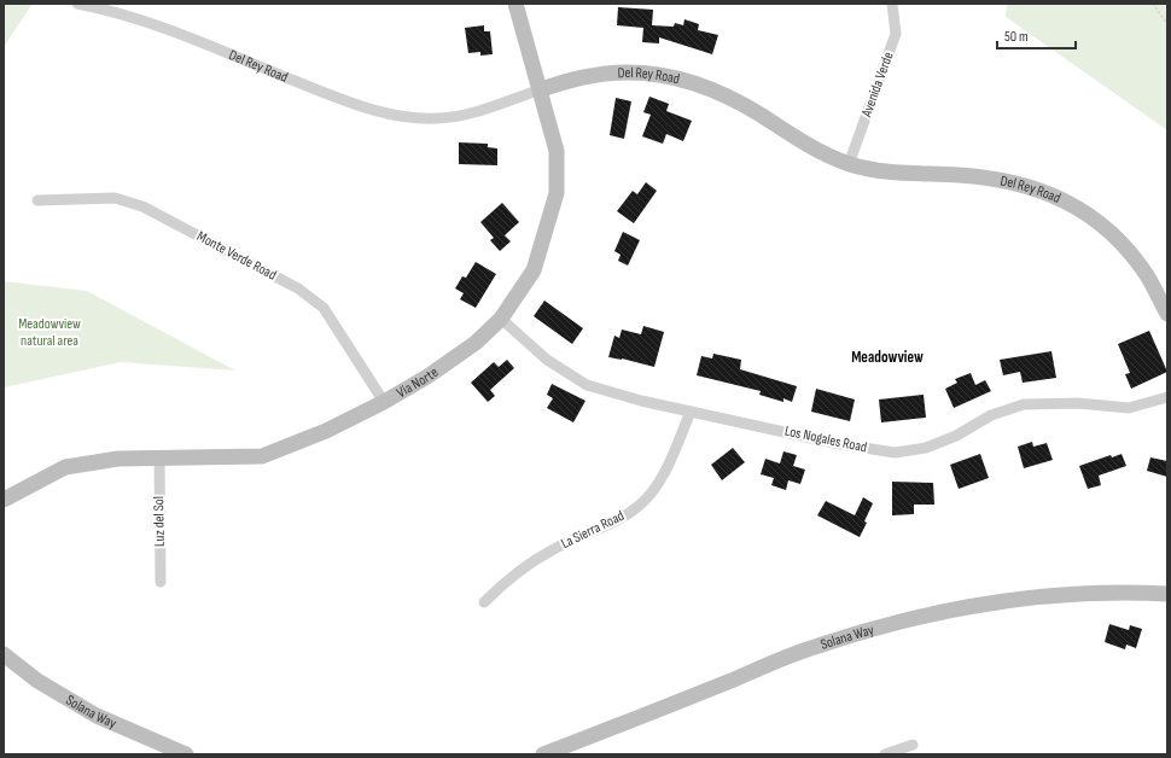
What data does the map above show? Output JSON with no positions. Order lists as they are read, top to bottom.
{
  "streets": {
    "street": [
      "Del Rey Road",
      "Avenida Verde",
      "Monte Verde Road",
      "Via Norte",
      "Los Nogales Road",
      "Luz del Sol",
      "La Sierra Road",
      "Solana Way"
    ]
  },
  "crossings": [
    ["Del Rey Road", "Avenida Verde"],
    ["Del Rey Road", "Via Norte"],
    ["Monte Verde Road", "Via Norte"],
    ["Via Norte", "Los Nogales Road"],
    ["Via Norte", "Luz del Sol"],
    ["Los Nogales Road", "La Sierra Road"]
  ],
  "districts": ["Meadowview"],
  "parks": ["Meadowview natural area"],
  "scale_bar": "50 m"
}
